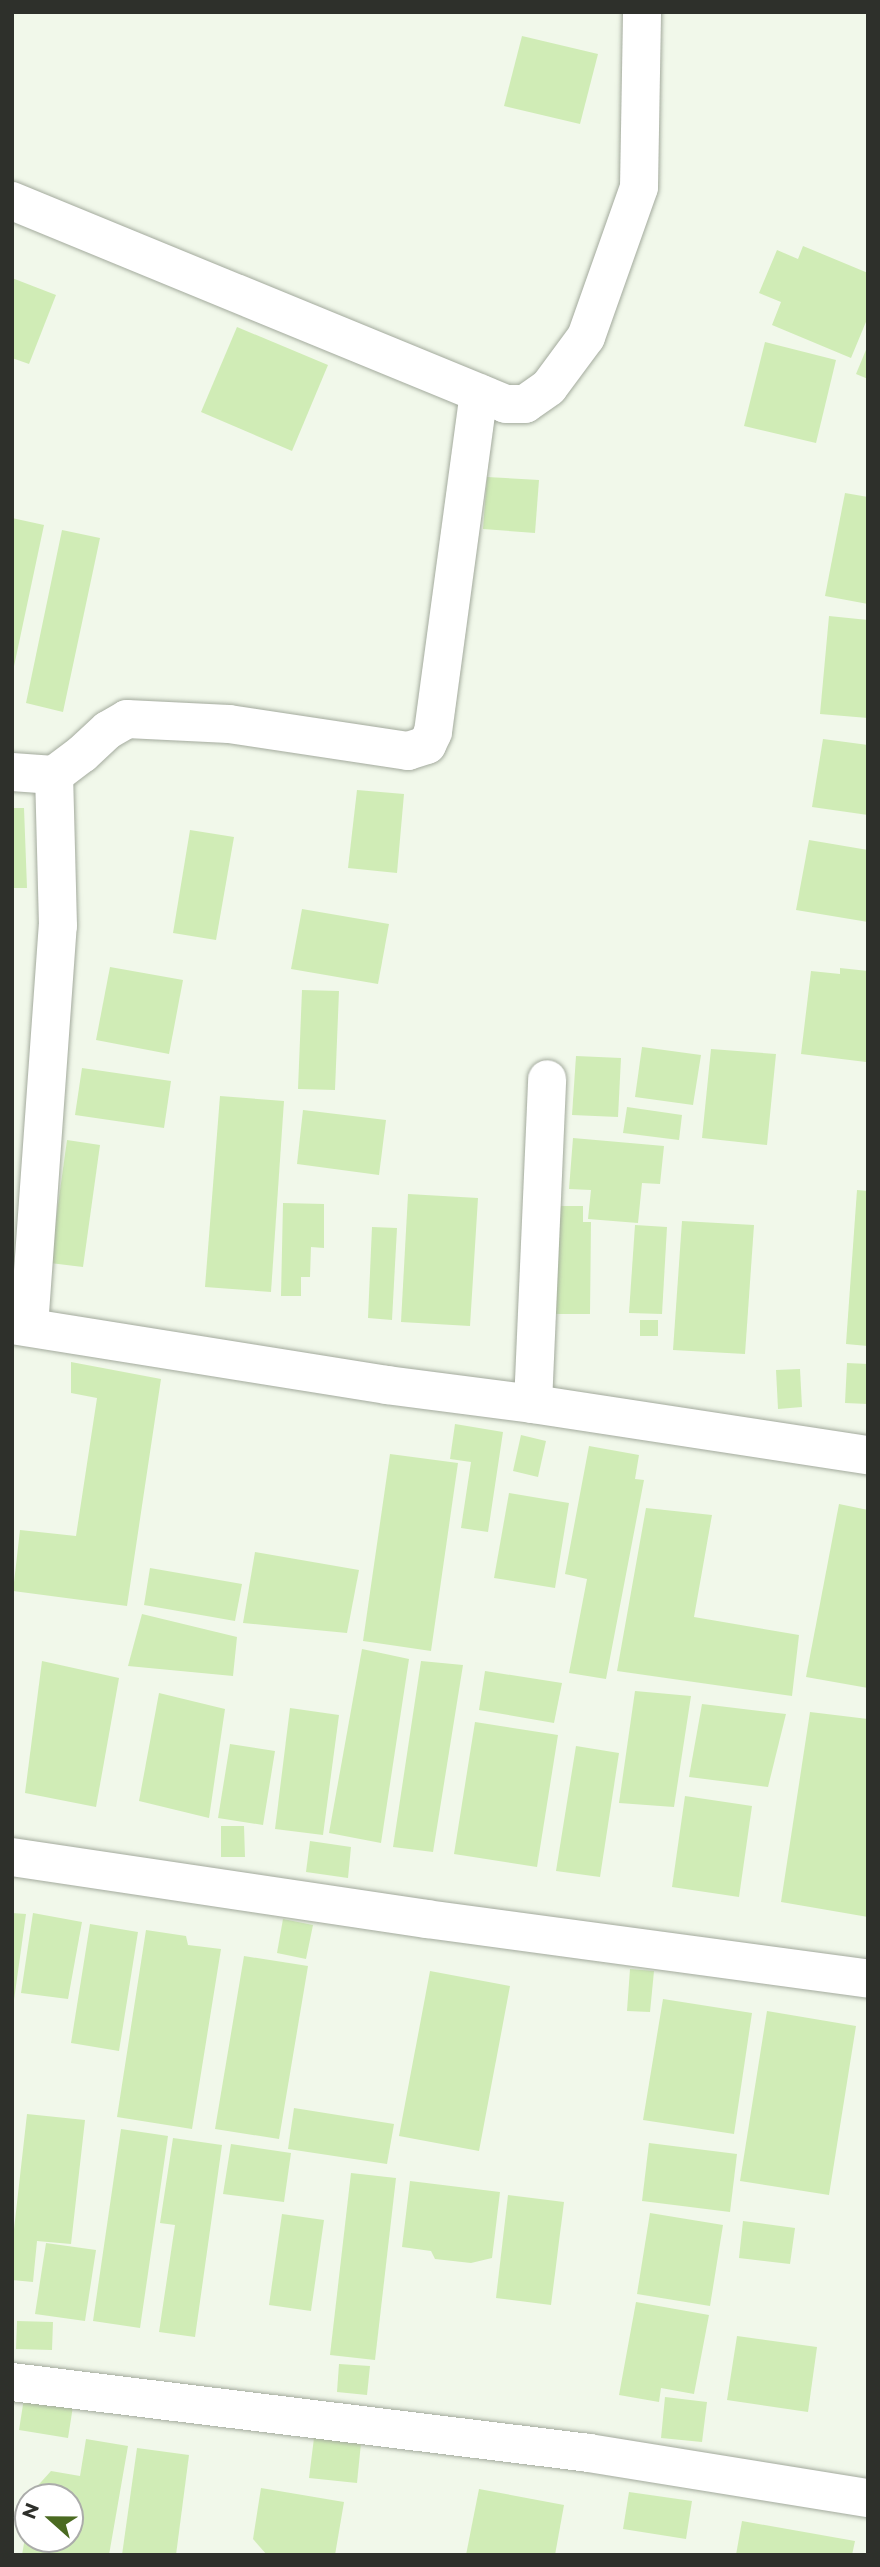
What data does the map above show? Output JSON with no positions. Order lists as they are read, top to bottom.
{
  "north": "left"
}
